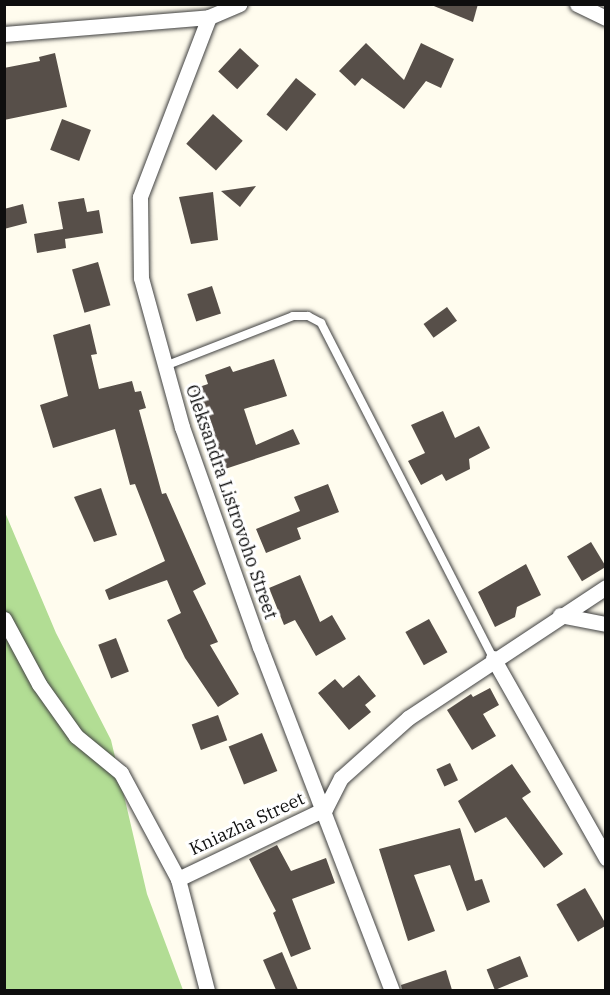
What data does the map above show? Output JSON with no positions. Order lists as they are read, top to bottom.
{
  "streets": {
    "street": ["Oleksandra Listrovoho Street", "Kniazha Street"]
  },
  "crossings": [
    ["Oleksandra Listrovoho Street", "Kniazha Street"]
  ]
}
